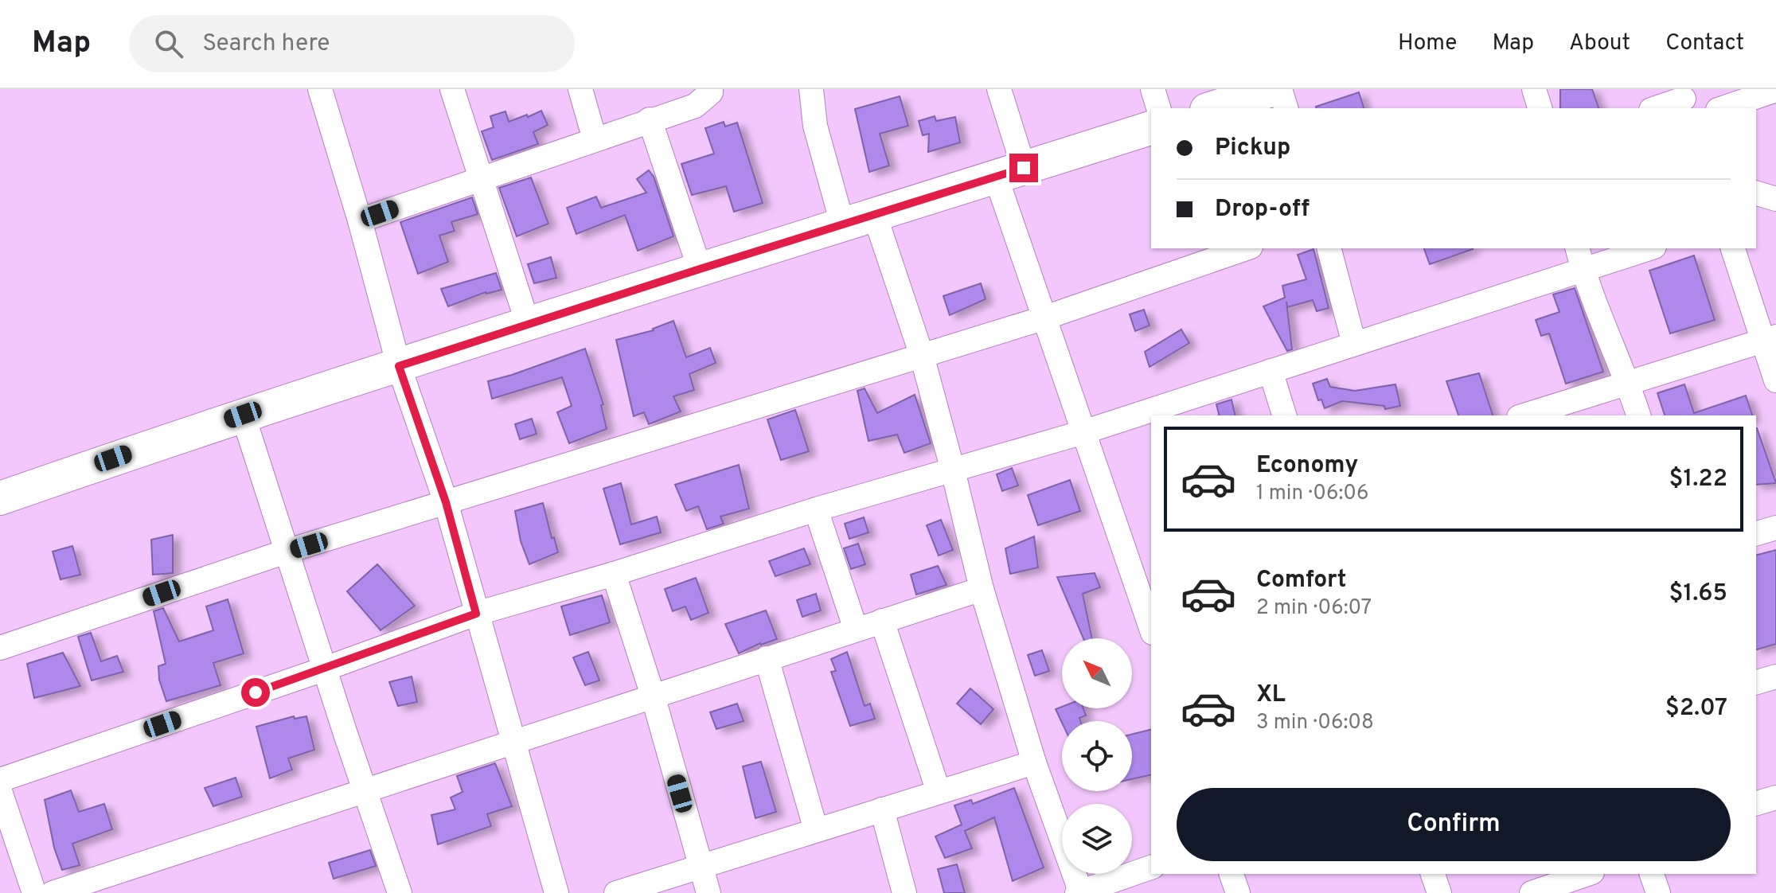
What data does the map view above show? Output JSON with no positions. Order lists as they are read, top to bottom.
{
  "north": "top left",
  "page": {
    "header": "Map",
    "search": "Search here",
    "nav": [
      "Home",
      "Map",
      "About",
      "Contact"
    ],
    "banner": ["Pickup", "Drop-off"],
    "list": [
      {
        "name": "Economy",
        "note": "1 min · 06:06",
        "value": "$1.22"
      },
      {
        "name": "Comfort",
        "note": "2 min · 06:07",
        "value": "$1.65"
      },
      {
        "name": "XL",
        "note": "3 min · 06:08",
        "value": "$2.07"
      }
    ],
    "buttons": "Confirm"
  }
}
